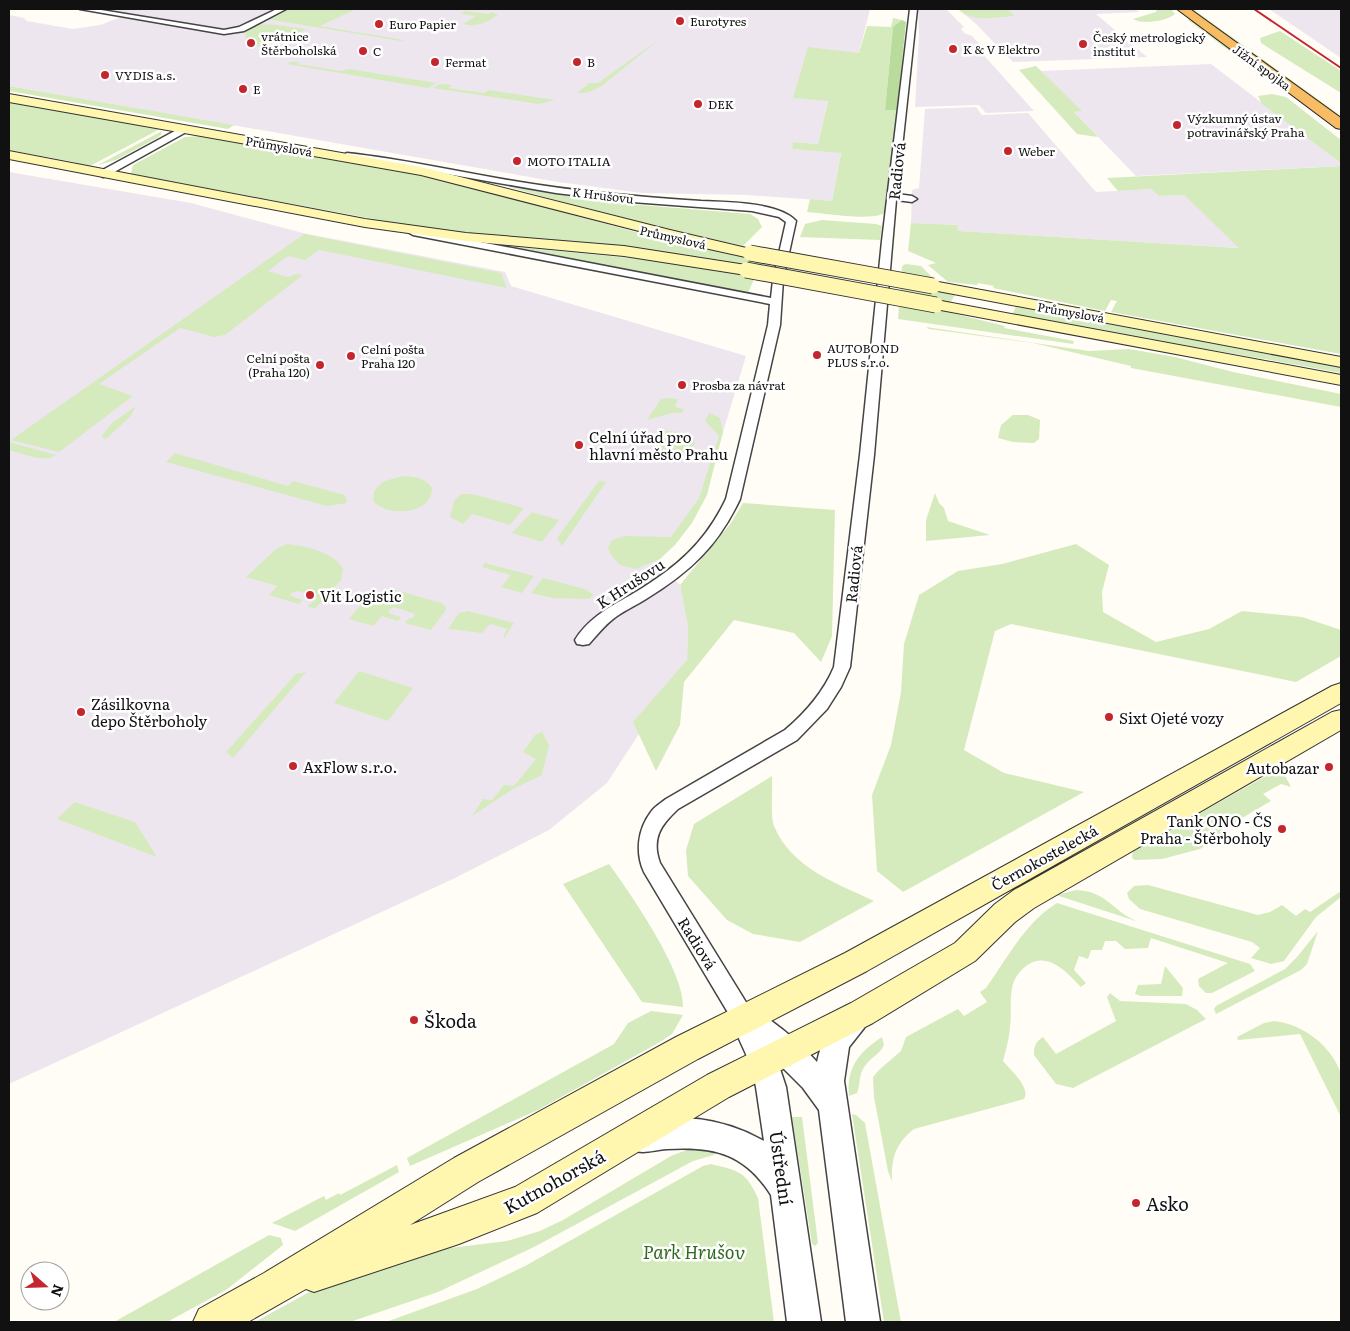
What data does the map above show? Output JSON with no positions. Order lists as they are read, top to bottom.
{
  "streets": {
    "highway": ["Jižní spojka"],
    "main road": ["Průmyslová", "Černokostelecká", "Kutnohorská"],
    "street": ["Radiová", "K Hrušovu", "Ústřední"]
  },
  "crossings": [
    ["Průmyslová", "K Hrušovu"],
    ["Radiová", "Černokostelecká"],
    ["Radiová", "Ústřední"],
    ["Radiová", "Kutnohorská"],
    ["Černokostelecká", "Ústřední"],
    ["Černokostelecká", "Kutnohorská"],
    ["Ústřední", "Kutnohorská"]
  ],
  "parks": ["Park Hrušov"],
  "places": [
    "Eurotyres",
    "Euro Papier",
    "vrátnice Štěrboholská",
    "Český metrologický institut",
    "K & V Elektro",
    "C",
    "Fermat",
    "B",
    "VYDIS a.s.",
    "E",
    "DEK",
    "Výzkumný ústav potravinářský Praha",
    "Weber",
    "MOTO ITALIA",
    "AUTOBOND PLUS s.r.o.",
    "Celní pošta Praha 120",
    "Celní pošta (Praha 120)",
    "Prosba za návrat",
    "Celní úřad pro hlavní město Prahu",
    "Vit Logistic",
    "Zásilkovna depo Štěrboholy",
    "Sixt Ojeté vozy",
    "AxFlow s.r.o.",
    "Autobazar",
    "Tank ONO - ČS Praha - Štěrboholy",
    "Škoda",
    "Asko"
  ],
  "north": "right"
}
